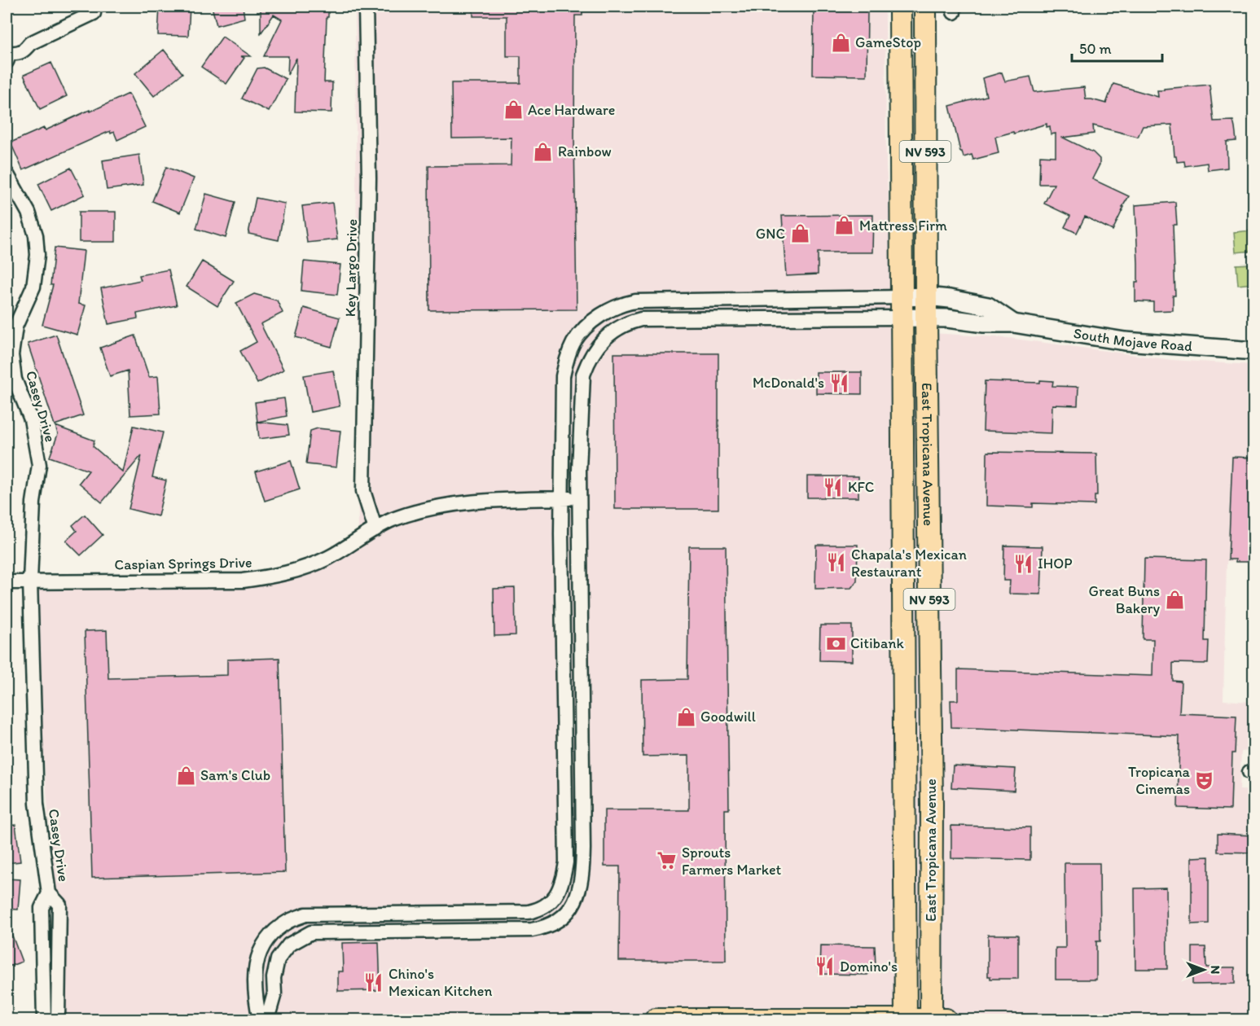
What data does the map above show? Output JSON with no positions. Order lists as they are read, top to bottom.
{
  "streets": {
    "main road": ["NV 593", "East Tropicana Avenue"],
    "street": [
      "Key Largo Drive",
      "South Mojave Road",
      "Casey Drive",
      "Caspian Springs Drive"
    ]
  },
  "crossings": [
    ["Key Largo Drive", "Caspian Springs Drive"],
    ["South Mojave Road", "East Tropicana Avenue"],
    ["Casey Drive", "Caspian Springs Drive"]
  ],
  "places": {
    "shop": [
      "GameStop",
      "Ace Hardware",
      "Rainbow",
      "Mattress Firm",
      "GNC",
      "Great Buns Bakery",
      "Goodwill",
      "Sam's Club"
    ],
    "restaurant": [
      "McDonald's",
      "KFC",
      "Chapala's Mexican Restaurant",
      "IHOP",
      "Domino's",
      "Chino's Mexican Kitchen"
    ],
    "bank": ["Citibank"],
    "theatre": ["Tropicana Cinemas"],
    "supermarket": ["Sprouts Farmers Market"]
  },
  "scale_bar": "50 m",
  "north": "right"
}
